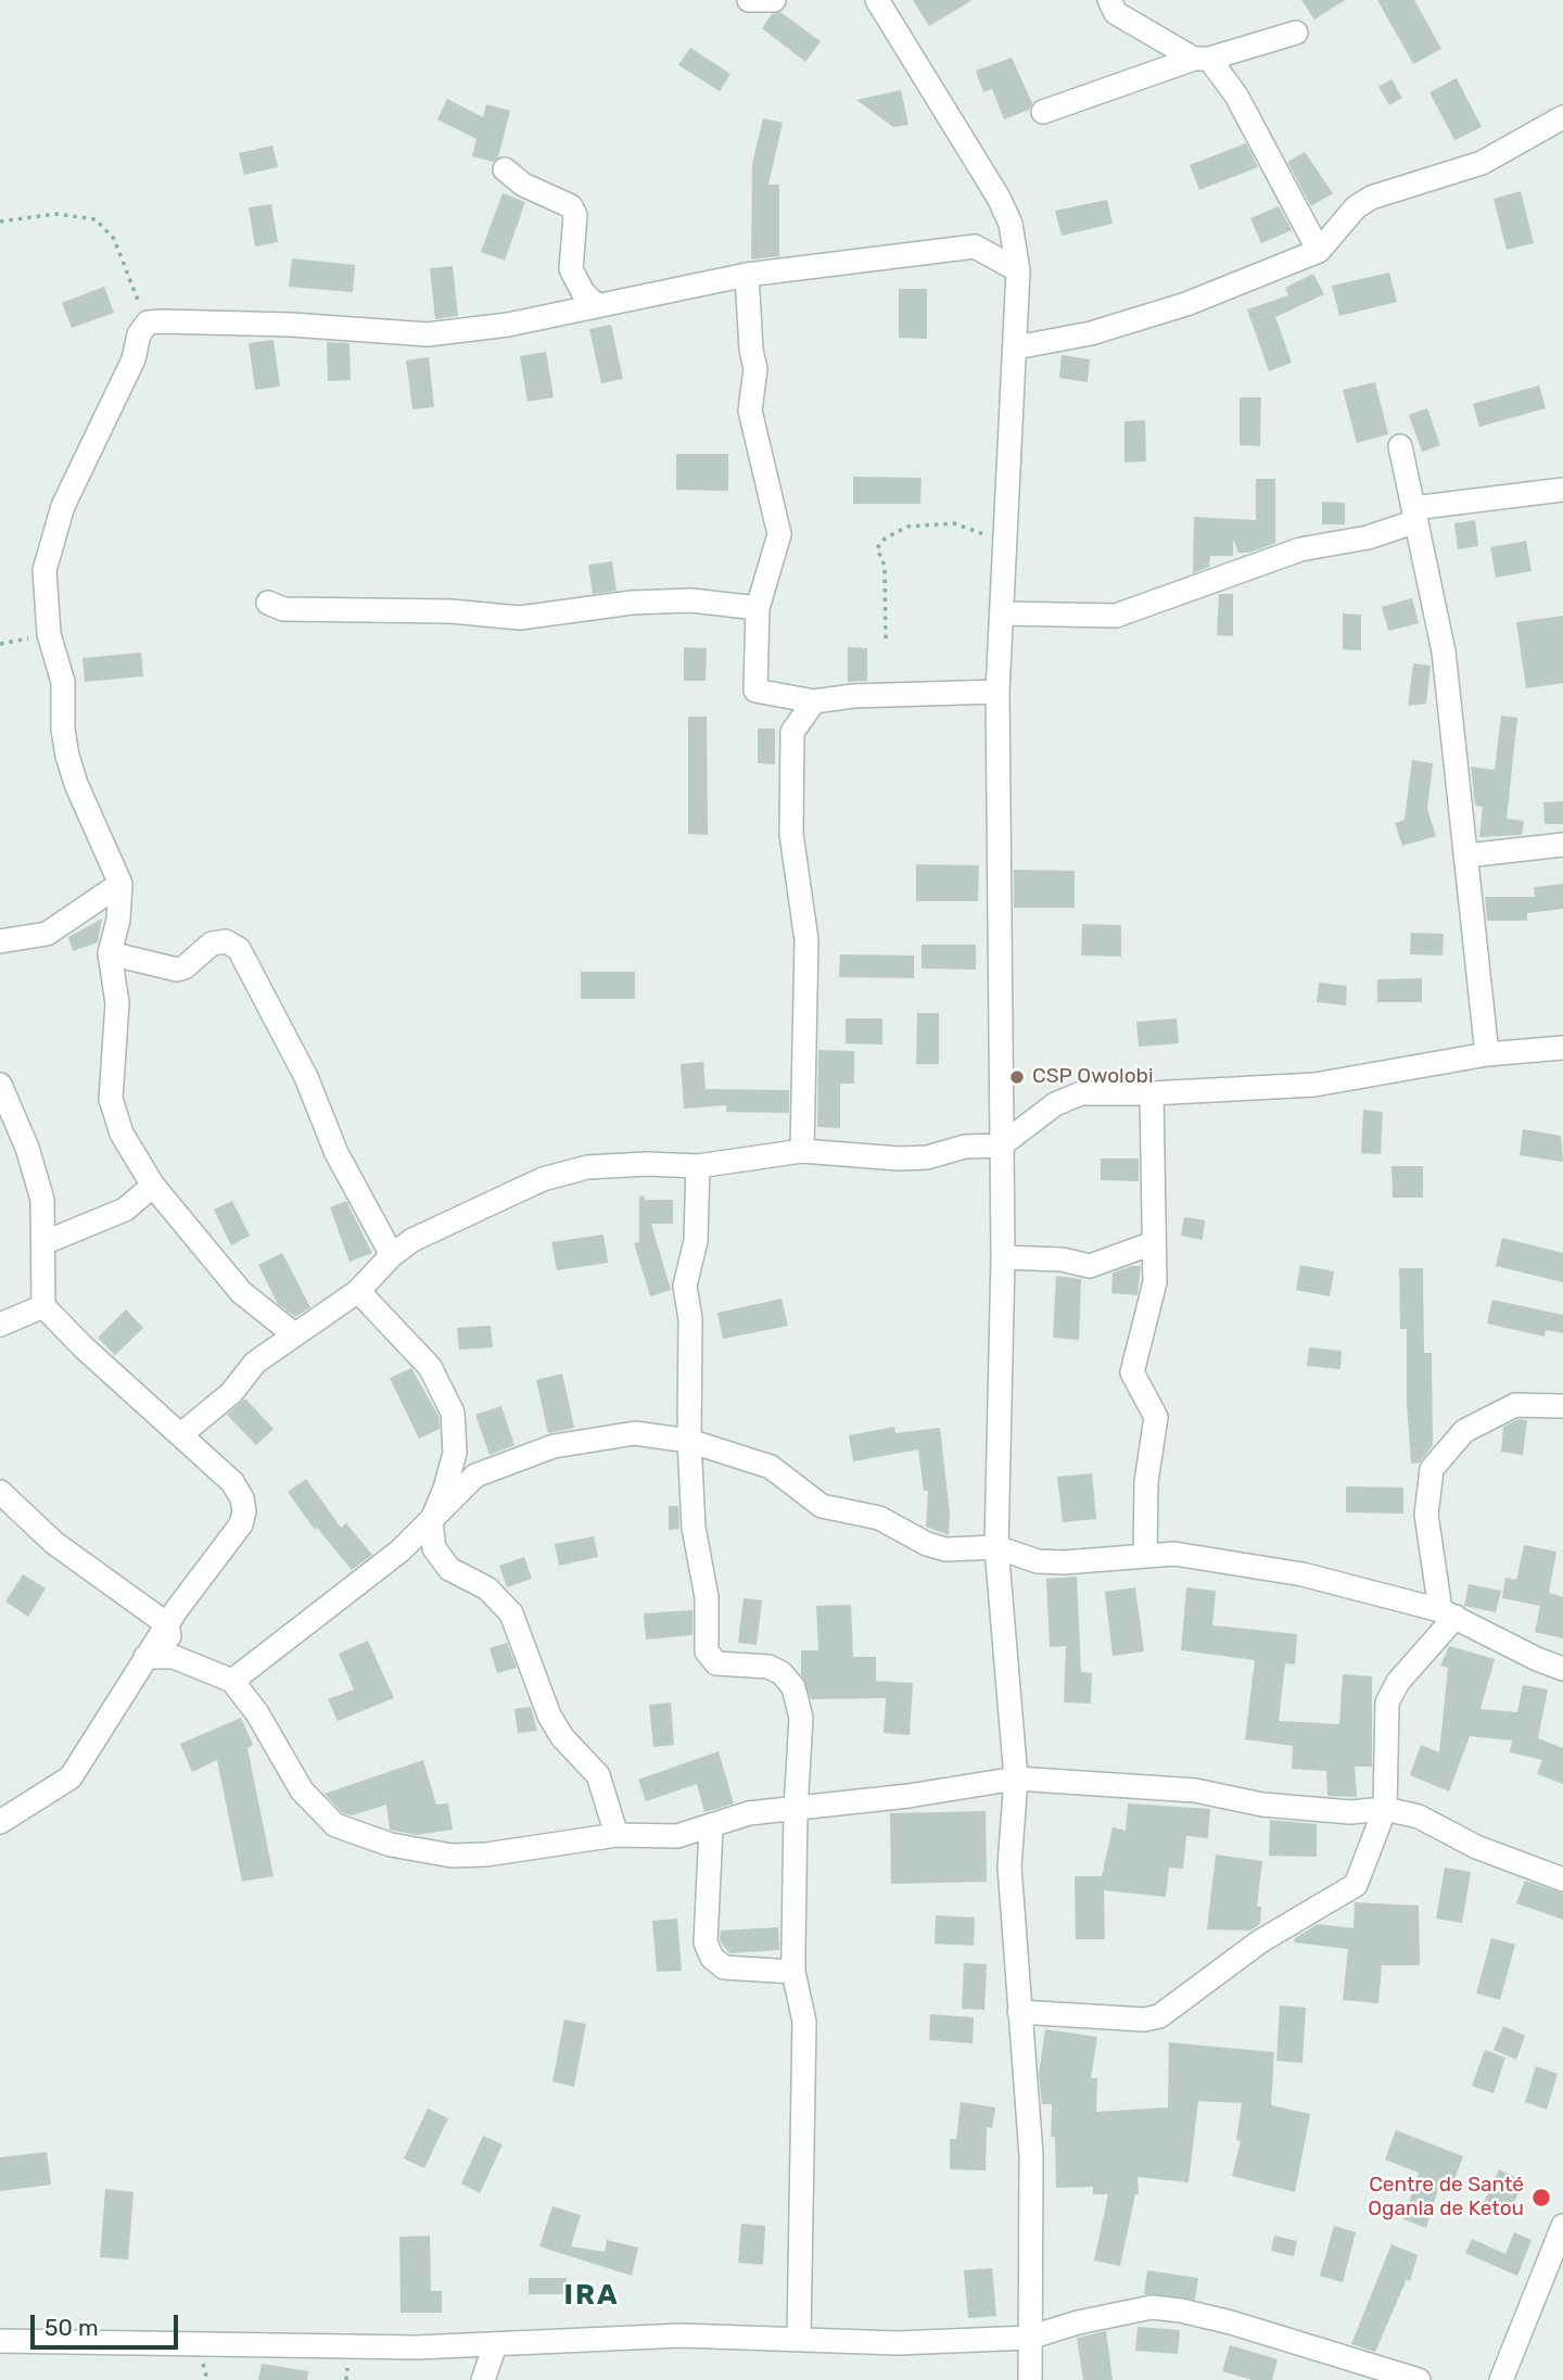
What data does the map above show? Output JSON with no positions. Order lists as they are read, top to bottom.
{
  "districts": ["IRA"],
  "places": ["CSP Owolobi", "Centre de Santé Oganla de Ketou"],
  "scale_bar": "50 m"
}
